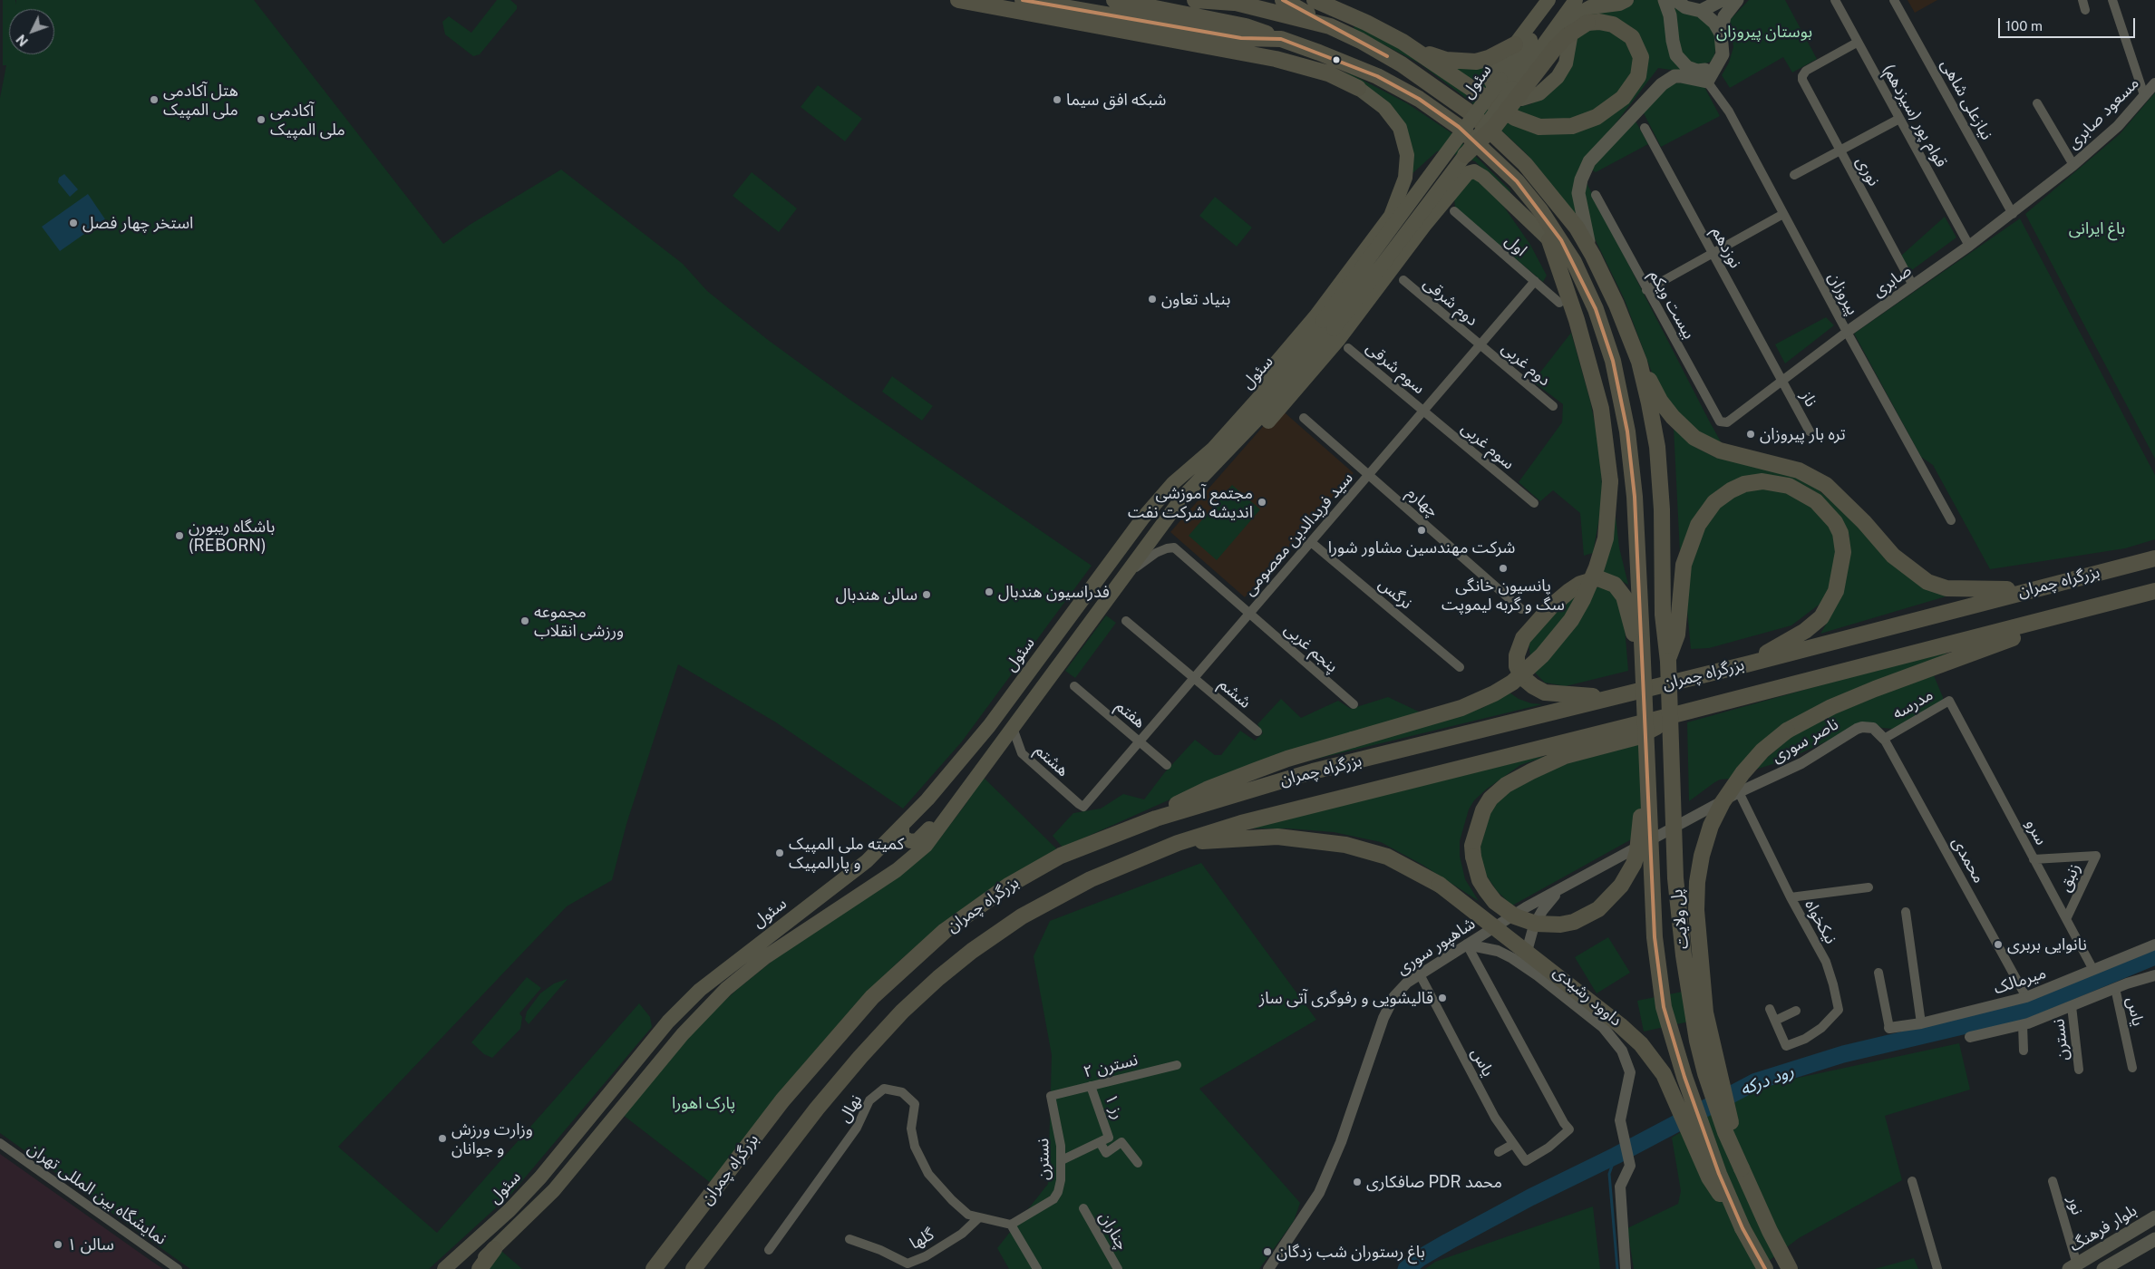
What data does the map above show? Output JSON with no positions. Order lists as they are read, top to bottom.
{
  "streets": {
    "highway": ["بزرگراه چمران", "پل ولایت"],
    "main road": ["سئول", "بلوار فرهنگ"],
    "street": [
      "نیازعلی شاهی",
      "مسعود صابری",
      "قوام پور (سیزدهم)",
      "نوری",
      "اول",
      "نوزدهم",
      "صابری",
      "پیروزان",
      "دوم شرقی",
      "بیست ویکم",
      "دوم غربی",
      "سوم شرقی",
      "ناز",
      "سوم غربی",
      "چهارم",
      "سید فریدالدین معصومی",
      "نرگس",
      "پنجم غربی",
      "ششم",
      "مدرسه",
      "هفتم",
      "ناصر سوری",
      "هشتم",
      "سرو",
      "محمدی",
      "زنبق",
      "نیکخواه",
      "شاهپور سوری",
      "میرمالک",
      "داوود رشیدی",
      "یاس",
      "نسترن",
      "نسترن ۲",
      "رز ۱",
      "نهال",
      "نمایشگاه بین المللی تهران",
      "نور",
      "چناران",
      "گلها"
    ]
  },
  "crossings": [
    ["سئول", "پنجم غربی"],
    ["سئول", "هشتم"],
    ["نیازعلی شاهی", "صابری"],
    ["مسعود صابری", "صابری"],
    ["قوام پور (سیزدهم)", "نوری"],
    ["قوام پور (سیزدهم)", "صابری"],
    ["نوری", "صابری"],
    ["اول", "سید فریدالدین معصومی"],
    ["نوزدهم", "صابری"],
    ["نوزدهم", "ناز"],
    ["صابری", "پیروزان"],
    ["صابری", "بیست ویکم"],
    ["صابری", "ناز"],
    ["دوم شرقی", "دوم غربی"],
    ["دوم شرقی", "سید فریدالدین معصومی"],
    ["دوم غربی", "سید فریدالدین معصومی"],
    ["سوم شرقی", "سوم غربی"],
    ["سوم شرقی", "سید فریدالدین معصومی"],
    ["سوم غربی", "سید فریدالدین معصومی"],
    ["چهارم", "سید فریدالدین معصومی"],
    ["سید فریدالدین معصومی", "نرگس"],
    ["سید فریدالدین معصومی", "پنجم غربی"],
    ["سید فریدالدین معصومی", "ششم"],
    ["سید فریدالدین معصومی", "هفتم"],
    ["سید فریدالدین معصومی", "هشتم"],
    ["مدرسه", "ناصر سوری"],
    ["مدرسه", "سرو"],
    ["مدرسه", "محمدی"],
    ["ناصر سوری", "محمدی"],
    ["ناصر سوری", "نیکخواه"],
    ["ناصر سوری", "شاهپور سوری"],
    ["سرو", "زنبق"],
    ["سرو", "میرمالک"],
    ["محمدی", "میرمالک"],
    ["نیکخواه", "شاهپور سوری"],
    ["شاهپور سوری", "داوود رشیدی"],
    ["شاهپور سوری", "یاس"],
    ["داوود رشیدی", "یاس"],
    ["نسترن", "نسترن ۲"],
    ["نسترن", "نهال"],
    ["نسترن ۲", "رز ۱"],
    ["نهال", "گلها"],
    ["نور", "بلوار فرهنگ"]
  ],
  "water": ["رود درکه"],
  "parks": ["بوستان پیروزان", "باغ ایرانی", "پارک اهورا"],
  "places": [
    "هتل آکادمی ملی المپیک",
    "شبکه افق سیما",
    "آکادمی ملی المپیک",
    "استخر چهار فصل",
    "بنیاد تعاون",
    "تره بار پیروزان",
    "مجتمع آموزشی اندیشه شرکت نفت",
    "شرکت مهندسین مشاور شورا",
    "باشگاه ریبورن (REBORN)",
    "پانسیون خانگی سگ و گربه لیموپت",
    "فدراسیون هندبال",
    "سالن هندبال",
    "مجموعه ورزشی انقلاب",
    "کمیته ملی المپیک و پارالمپیک",
    "نانوایی بربری",
    "قالیشویی و رفوگری آتی ساز",
    "وزارت ورزش و جوانان",
    "صافکاری PDR محمد",
    "سالن ۱",
    "باغ رستوران شب زدگان"
  ],
  "scale_bar": "100 m",
  "north": "bottom left"
}
